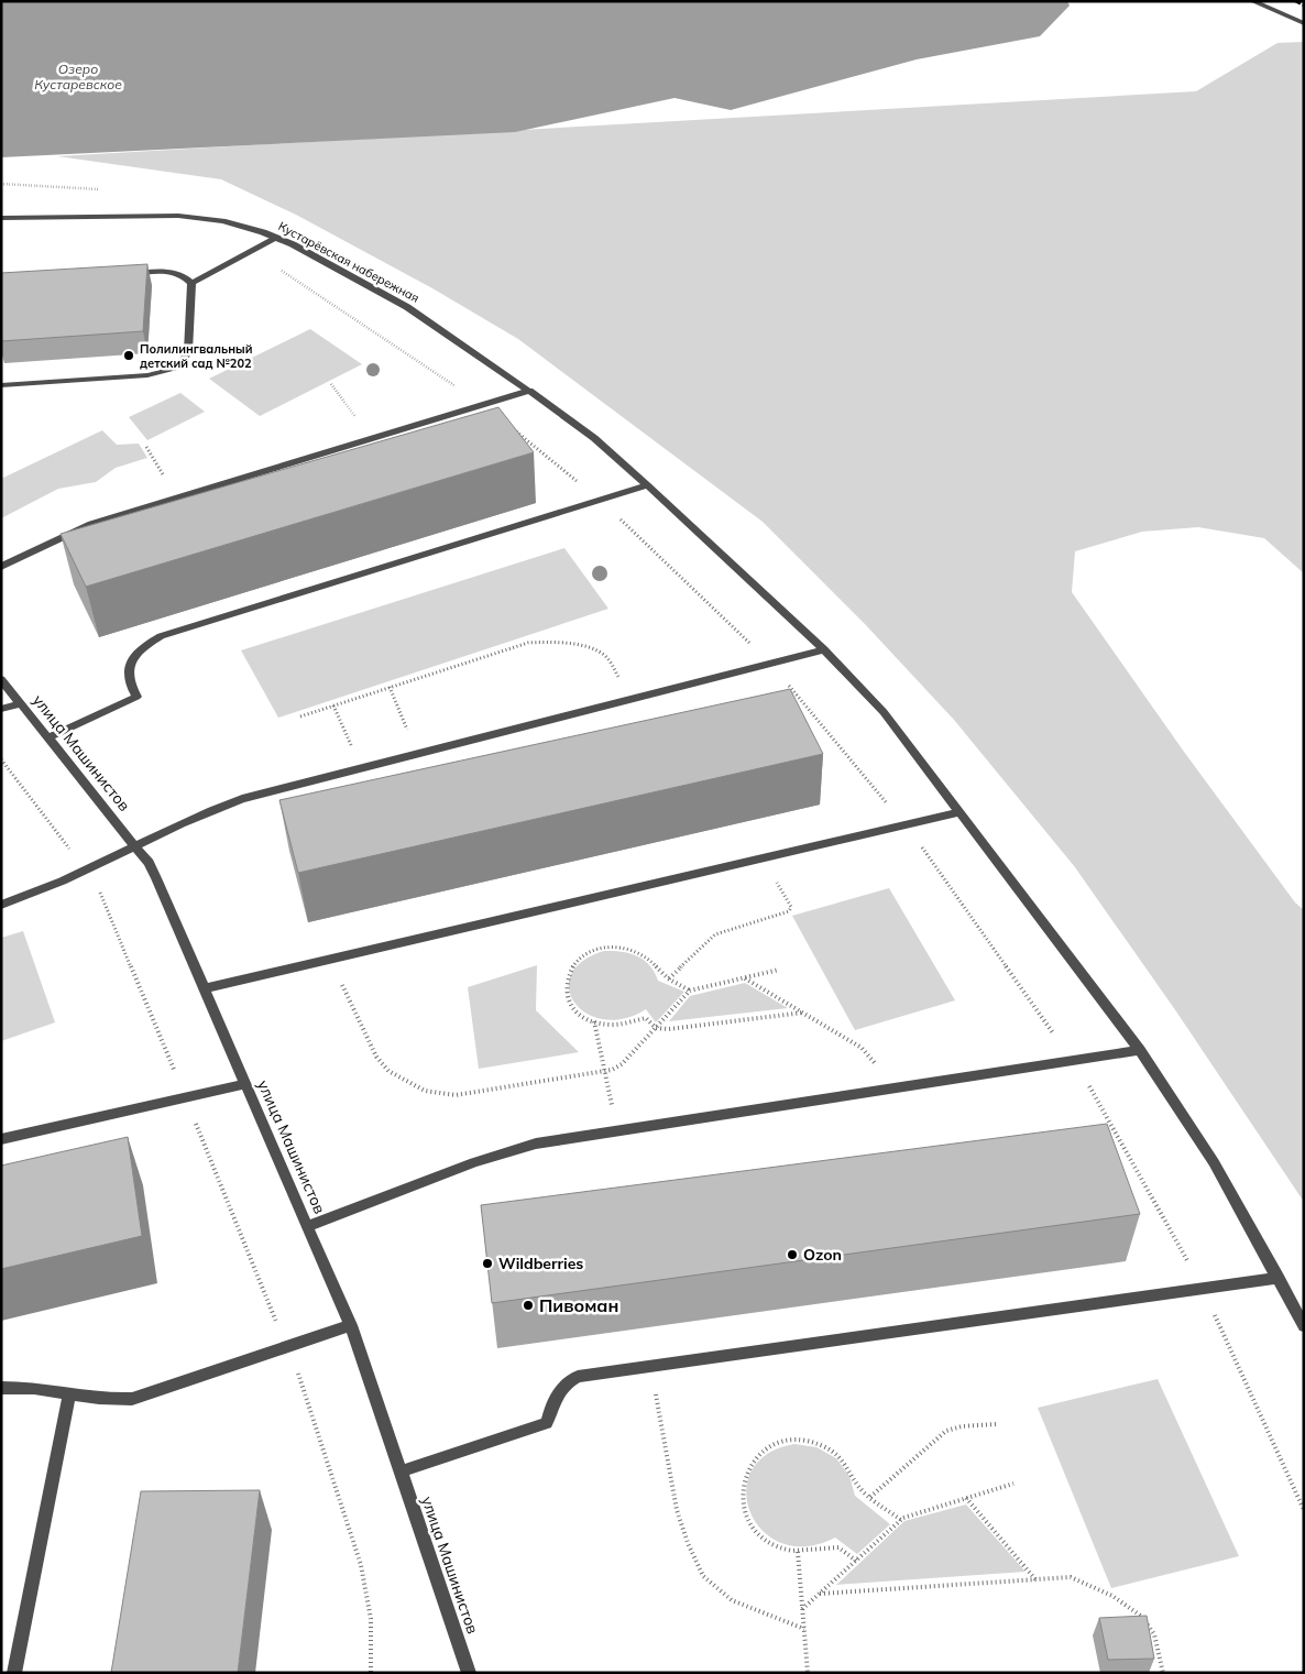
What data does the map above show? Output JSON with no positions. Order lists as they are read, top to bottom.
{
  "streets": {
    "street": ["Кустарёвская набережная", "улица Машинистов"]
  },
  "water": ["Озеро Кустаревское"],
  "places": [
    "Полилингвальный детский сад №202",
    "Ozon",
    "Wildberries",
    "Пивоман"
  ]
}
